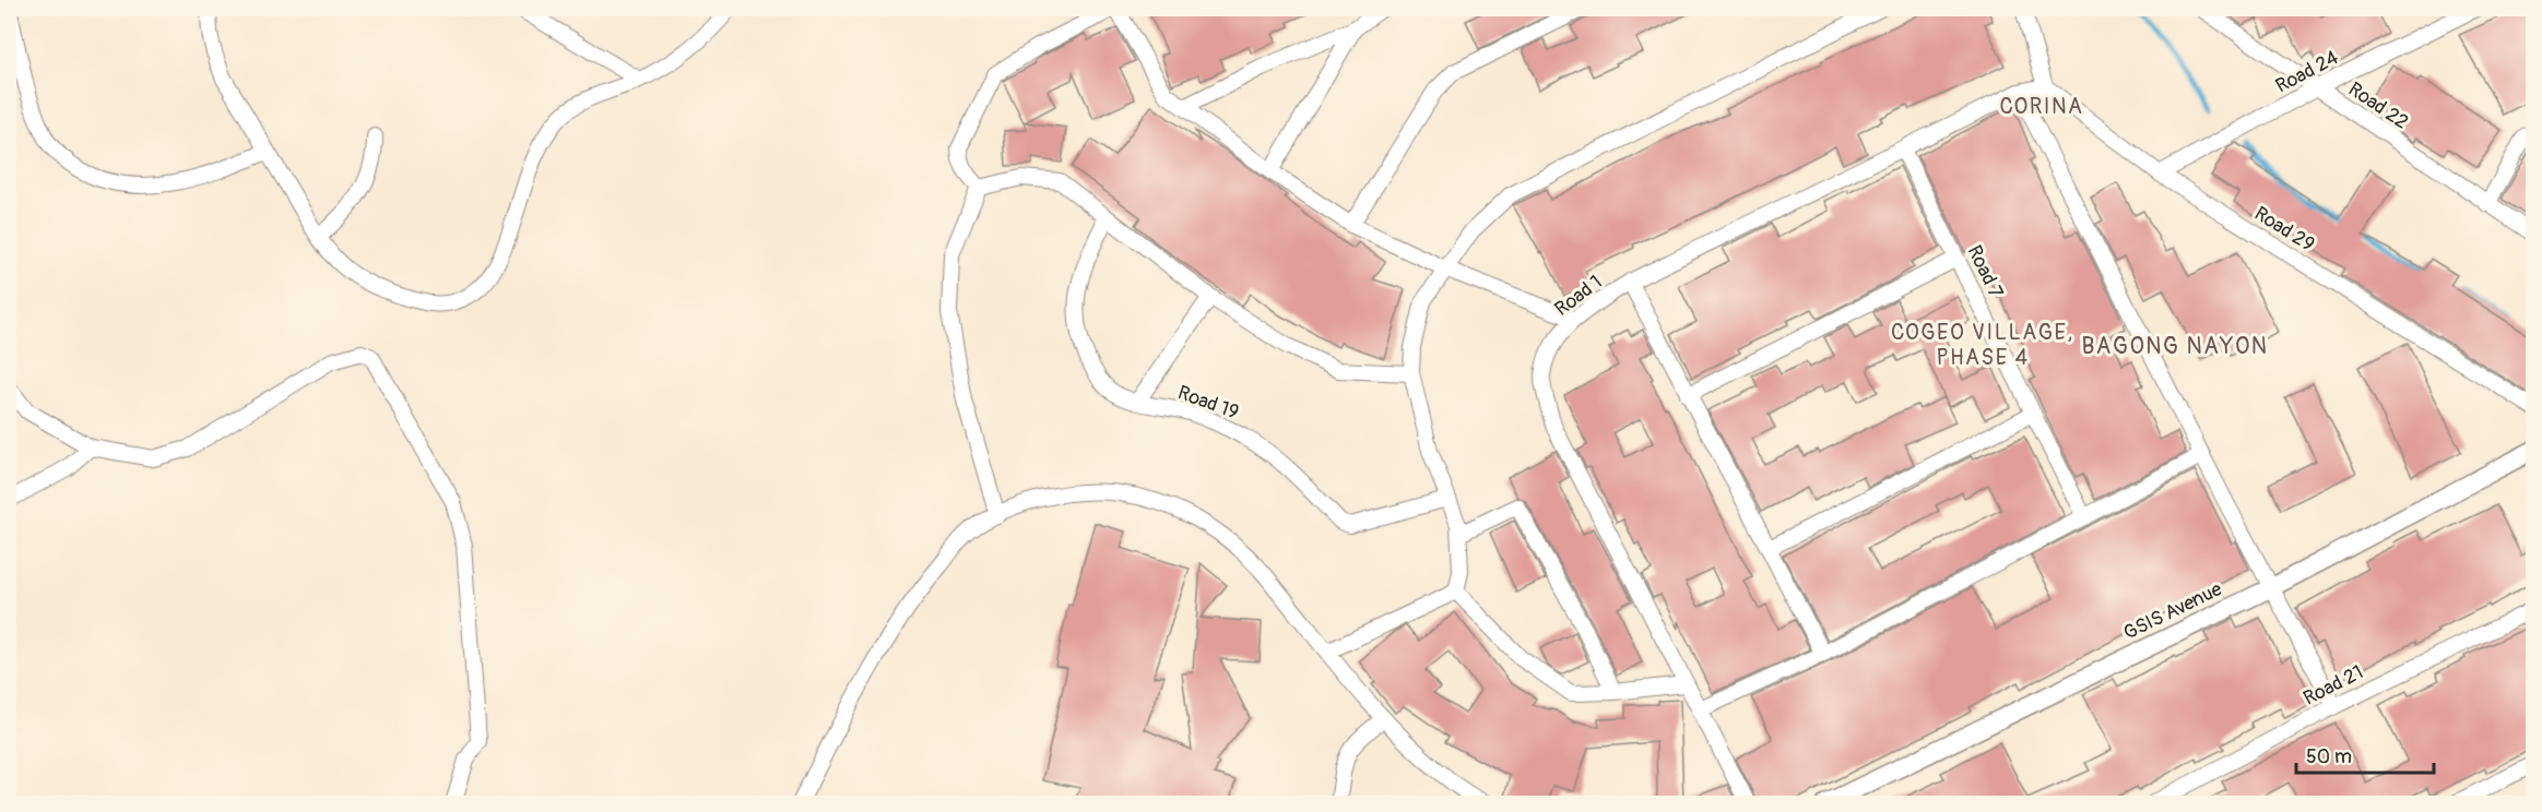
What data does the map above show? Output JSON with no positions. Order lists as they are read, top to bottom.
{
  "streets": {
    "street": [
      "Road 24",
      "Road 22",
      "Road 29",
      "Road 7",
      "Road 1",
      "Road 19",
      "GSIS Avenue",
      "Road 21"
    ]
  },
  "crossings": [
    ["Road 24", "Road 22"],
    ["Road 24", "Road 29"],
    ["Road 7", "Road 1"]
  ],
  "districts": ["CORINA", "COGEO VILLAGE, PHASE 4", "BAGONG NAYON"],
  "scale_bar": "50 m"
}
